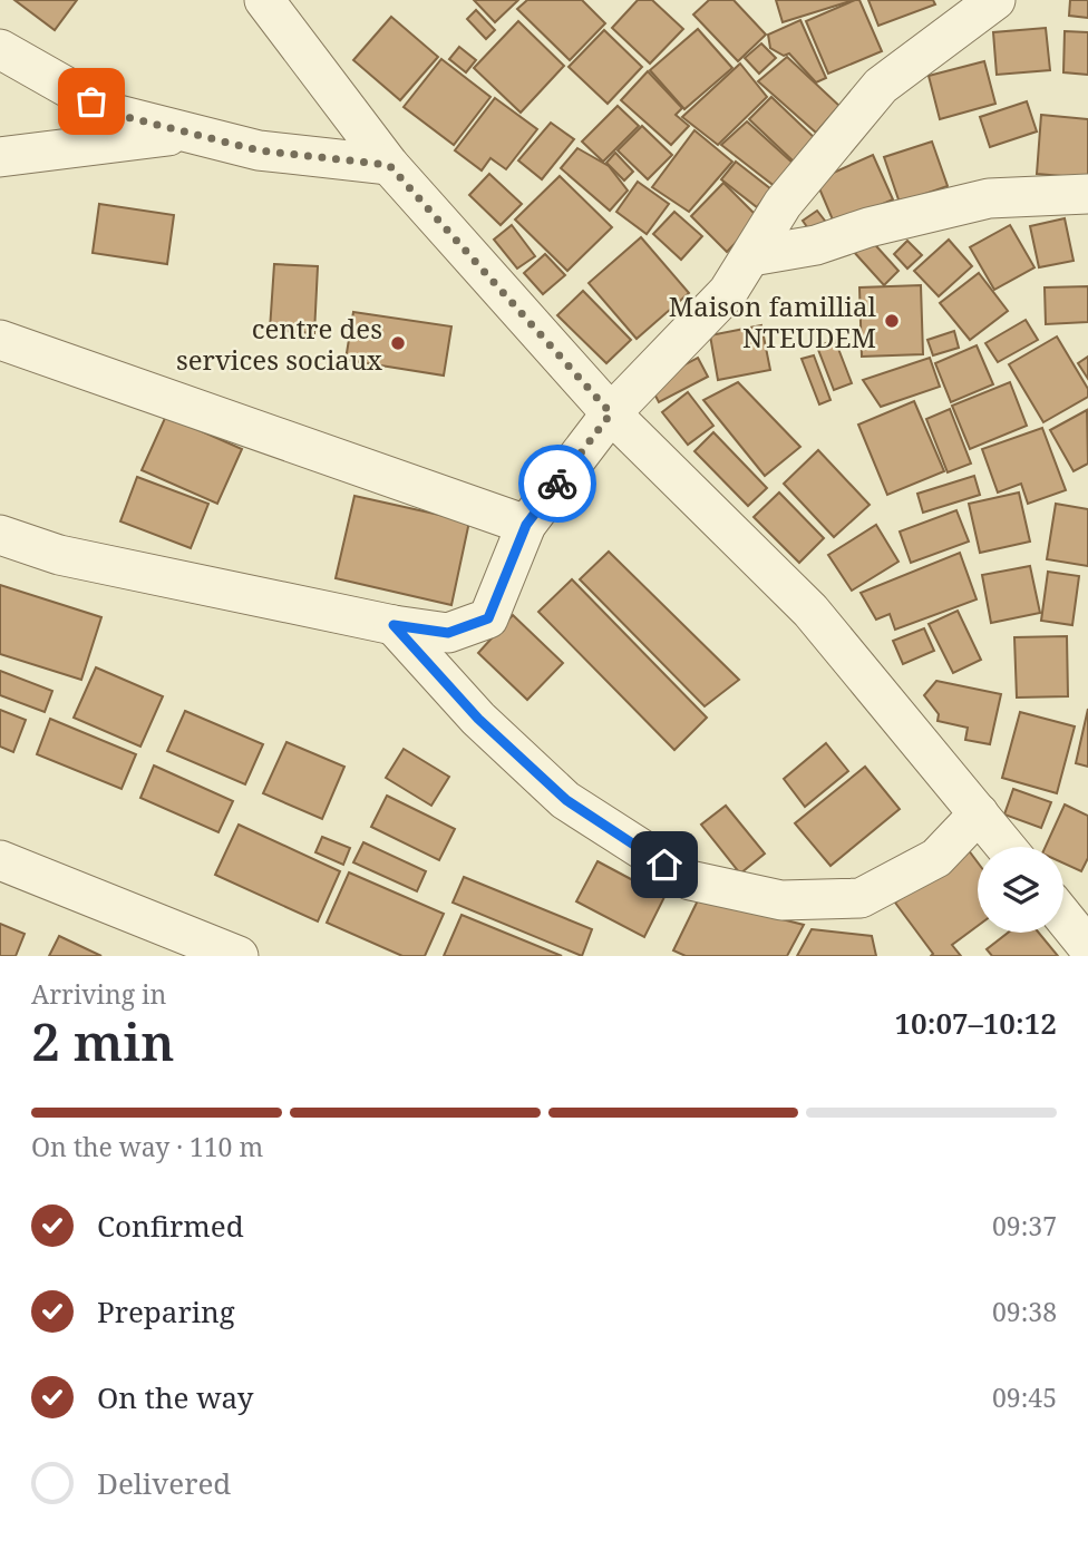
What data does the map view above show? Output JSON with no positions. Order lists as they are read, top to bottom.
{
  "places": ["Maison famillial NTEUDEM", "centre des services sociaux"],
  "page": {
    "heading": ["2 min", "Arriving in", "10:07–10:12"],
    "bar": "On the way · 110 m",
    "list": [
      ["Confirmed", "09:37"],
      ["Preparing", "09:38"],
      ["On the way", "09:45"],
      "Delivered"
    ]
  }
}
